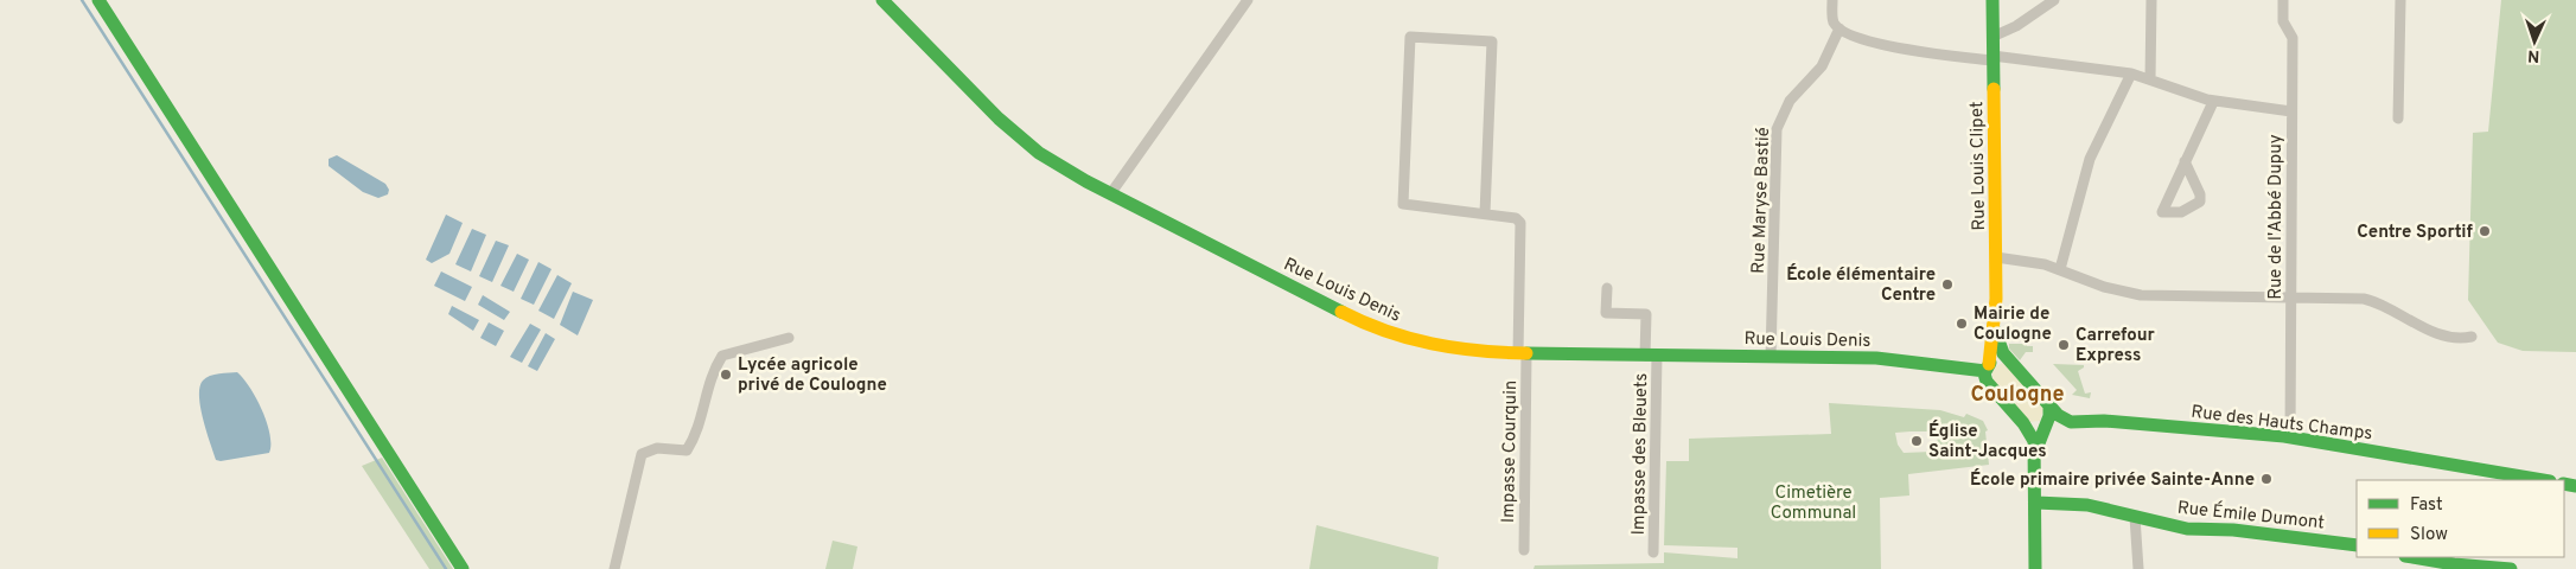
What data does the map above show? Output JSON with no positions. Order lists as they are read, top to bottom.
{
  "streets": {
    "street": [
      "Rue Louis Clipet",
      "Rue Maryse Bastié",
      "Rue de l'Abbé Dupuy",
      "Rue Louis Denis",
      "Rue des Hauts Champs",
      "Impasse Courquin",
      "Impasse des Bleuets",
      "Rue Émile Dumont"
    ]
  },
  "crossings": [
    ["Rue Louis Clipet", "Rue Louis Denis"],
    ["Rue Louis Clipet", "Rue des Hauts Champs"],
    ["Rue Maryse Bastié", "Rue Louis Denis"],
    ["Rue de l'Abbé Dupuy", "Rue des Hauts Champs"],
    ["Rue Louis Denis", "Rue des Hauts Champs"],
    ["Rue Louis Denis", "Impasse Courquin"],
    ["Rue Louis Denis", "Impasse des Bleuets"]
  ],
  "districts": ["Coulogne"],
  "parks": ["Cimetière Communal"],
  "places": [
    "Centre Sportif",
    "École élémentaire Centre",
    "Mairie de Coulogne",
    "Carrefour Express",
    "Lycée agricole privé de Coulogne",
    "Église Saint-Jacques",
    "École primaire privée Sainte-Anne"
  ],
  "legend": ["Fast", "Slow"],
  "north": "bottom"
}
